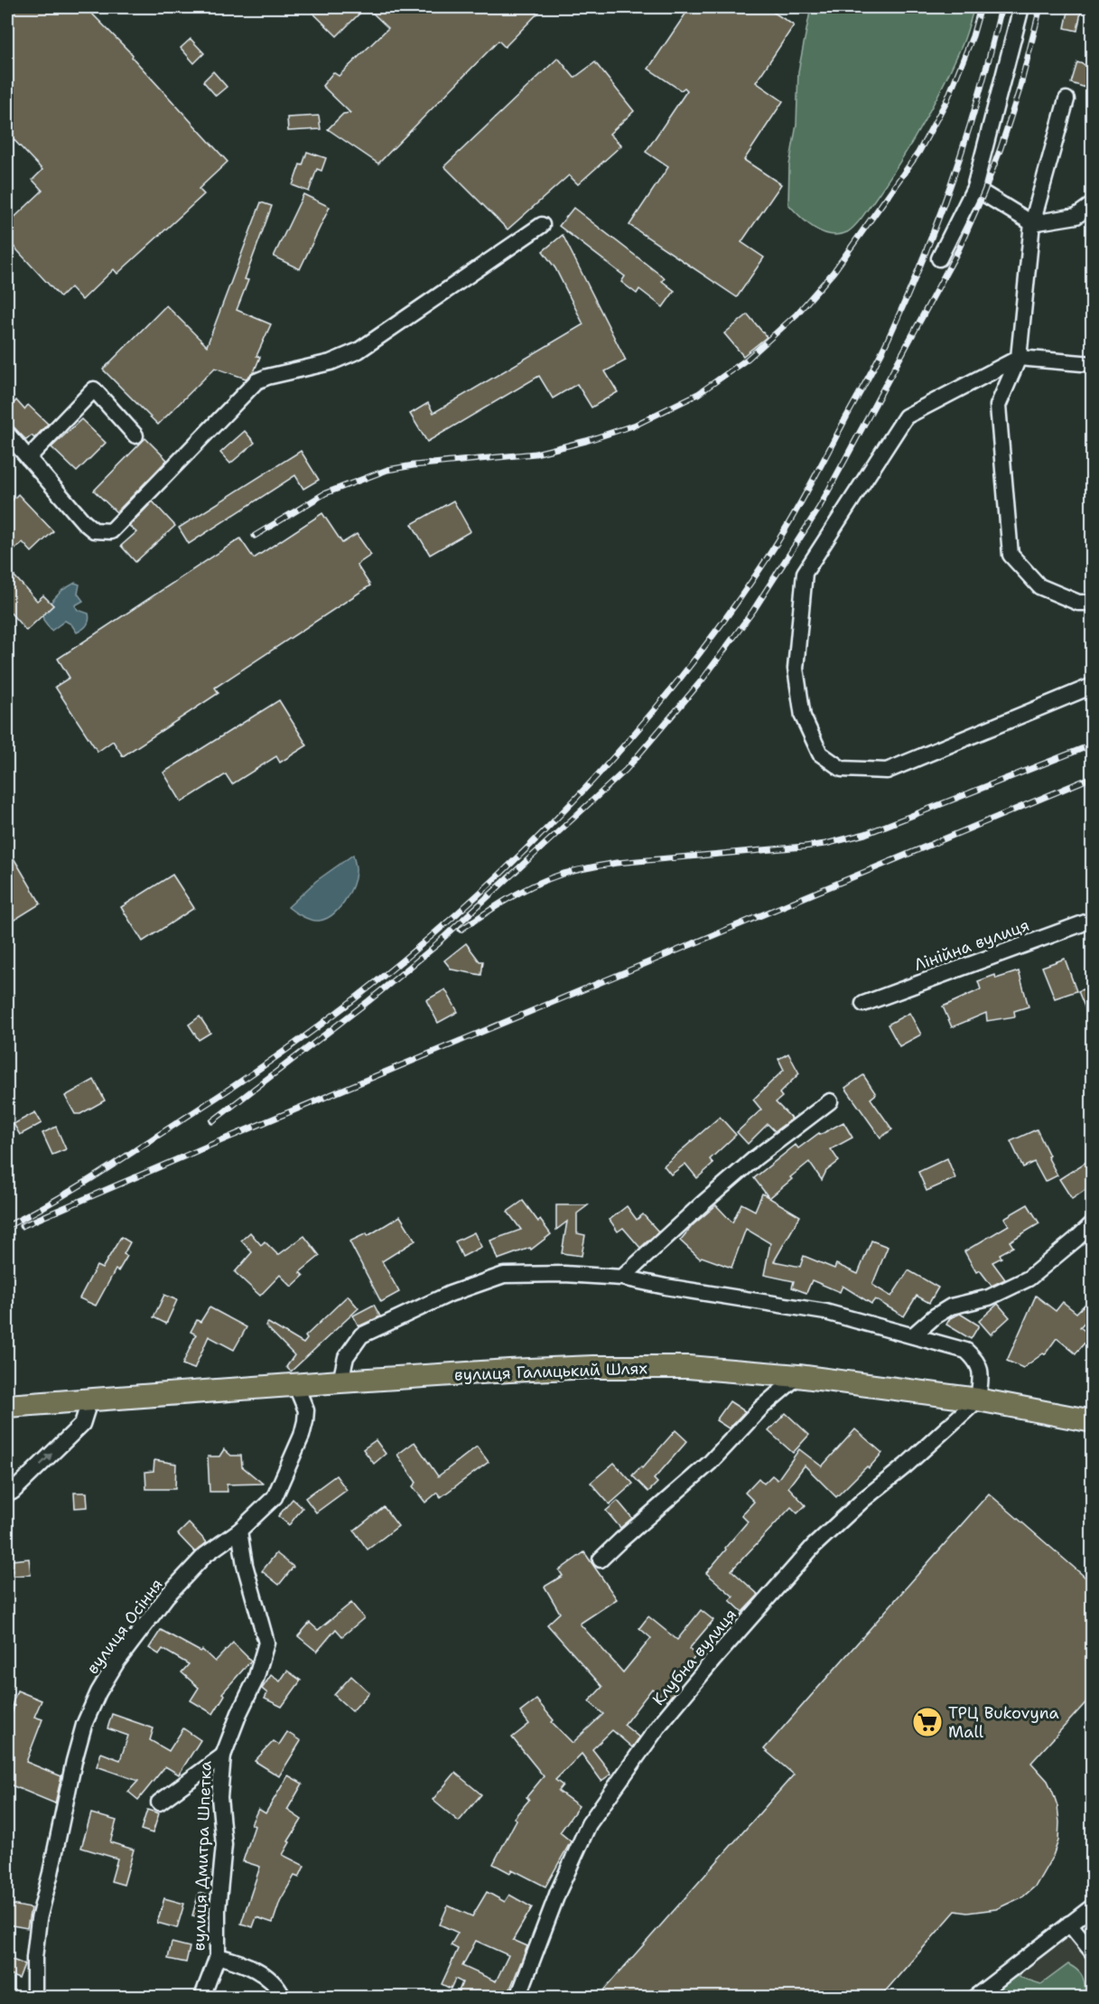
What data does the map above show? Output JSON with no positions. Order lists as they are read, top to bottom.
{
  "streets": {
    "highway": ["вулиця Галицький Шлях"],
    "street": [
      "Лінійна вулиця",
      "вулиця Осіння",
      "Клубна вулиця",
      "вулиця Дмитра Шпетка"
    ]
  },
  "crossings": [
    ["вулиця Галицький Шлях", "вулиця Осіння"],
    ["вулиця Галицький Шлях", "Клубна вулиця"],
    ["вулиця Осіння", "вулиця Дмитра Шпетка"]
  ],
  "places": {
    "supermarket": ["ТРЦ Bukovyna Mall"]
  }
}
